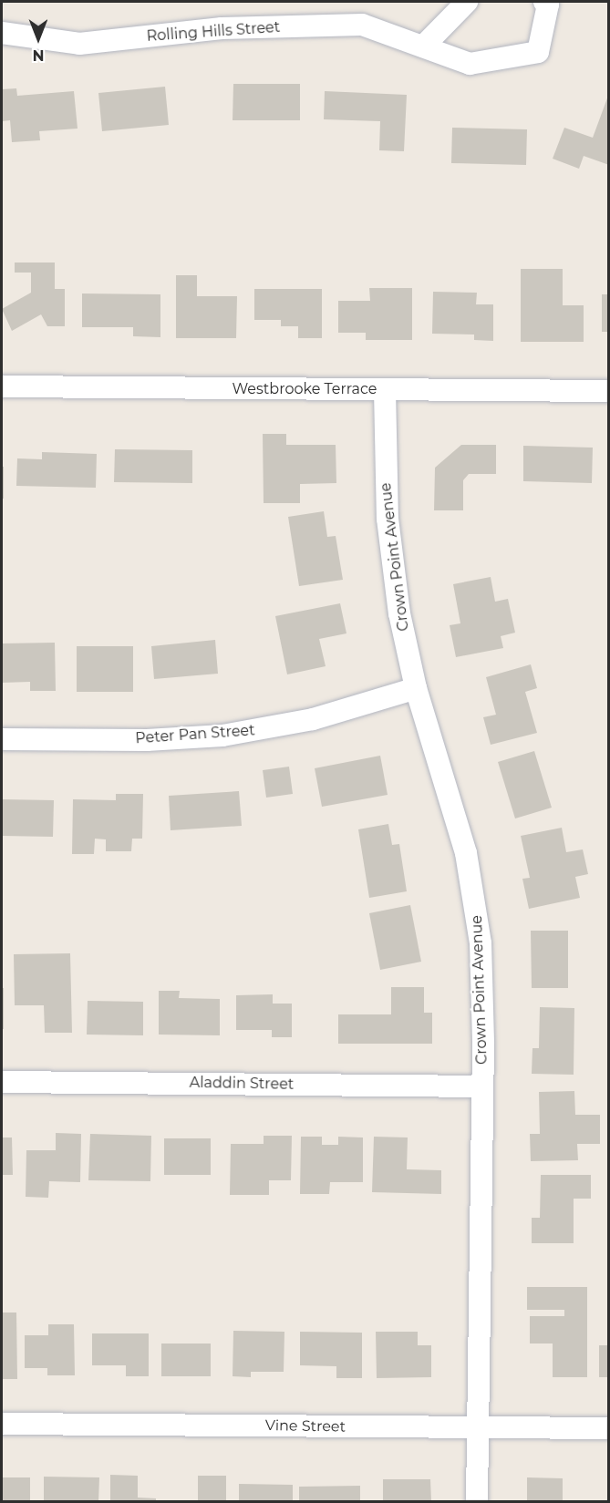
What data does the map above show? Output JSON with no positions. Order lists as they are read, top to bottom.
{
  "streets": {
    "street": [
      "Rolling Hills Street",
      "Westbrooke Terrace",
      "Crown Point Avenue",
      "Peter Pan Street",
      "Aladdin Street",
      "Vine Street"
    ]
  },
  "crossings": [
    ["Westbrooke Terrace", "Crown Point Avenue"],
    ["Crown Point Avenue", "Peter Pan Street"],
    ["Crown Point Avenue", "Aladdin Street"],
    ["Crown Point Avenue", "Vine Street"]
  ],
  "north": "bottom"
}
